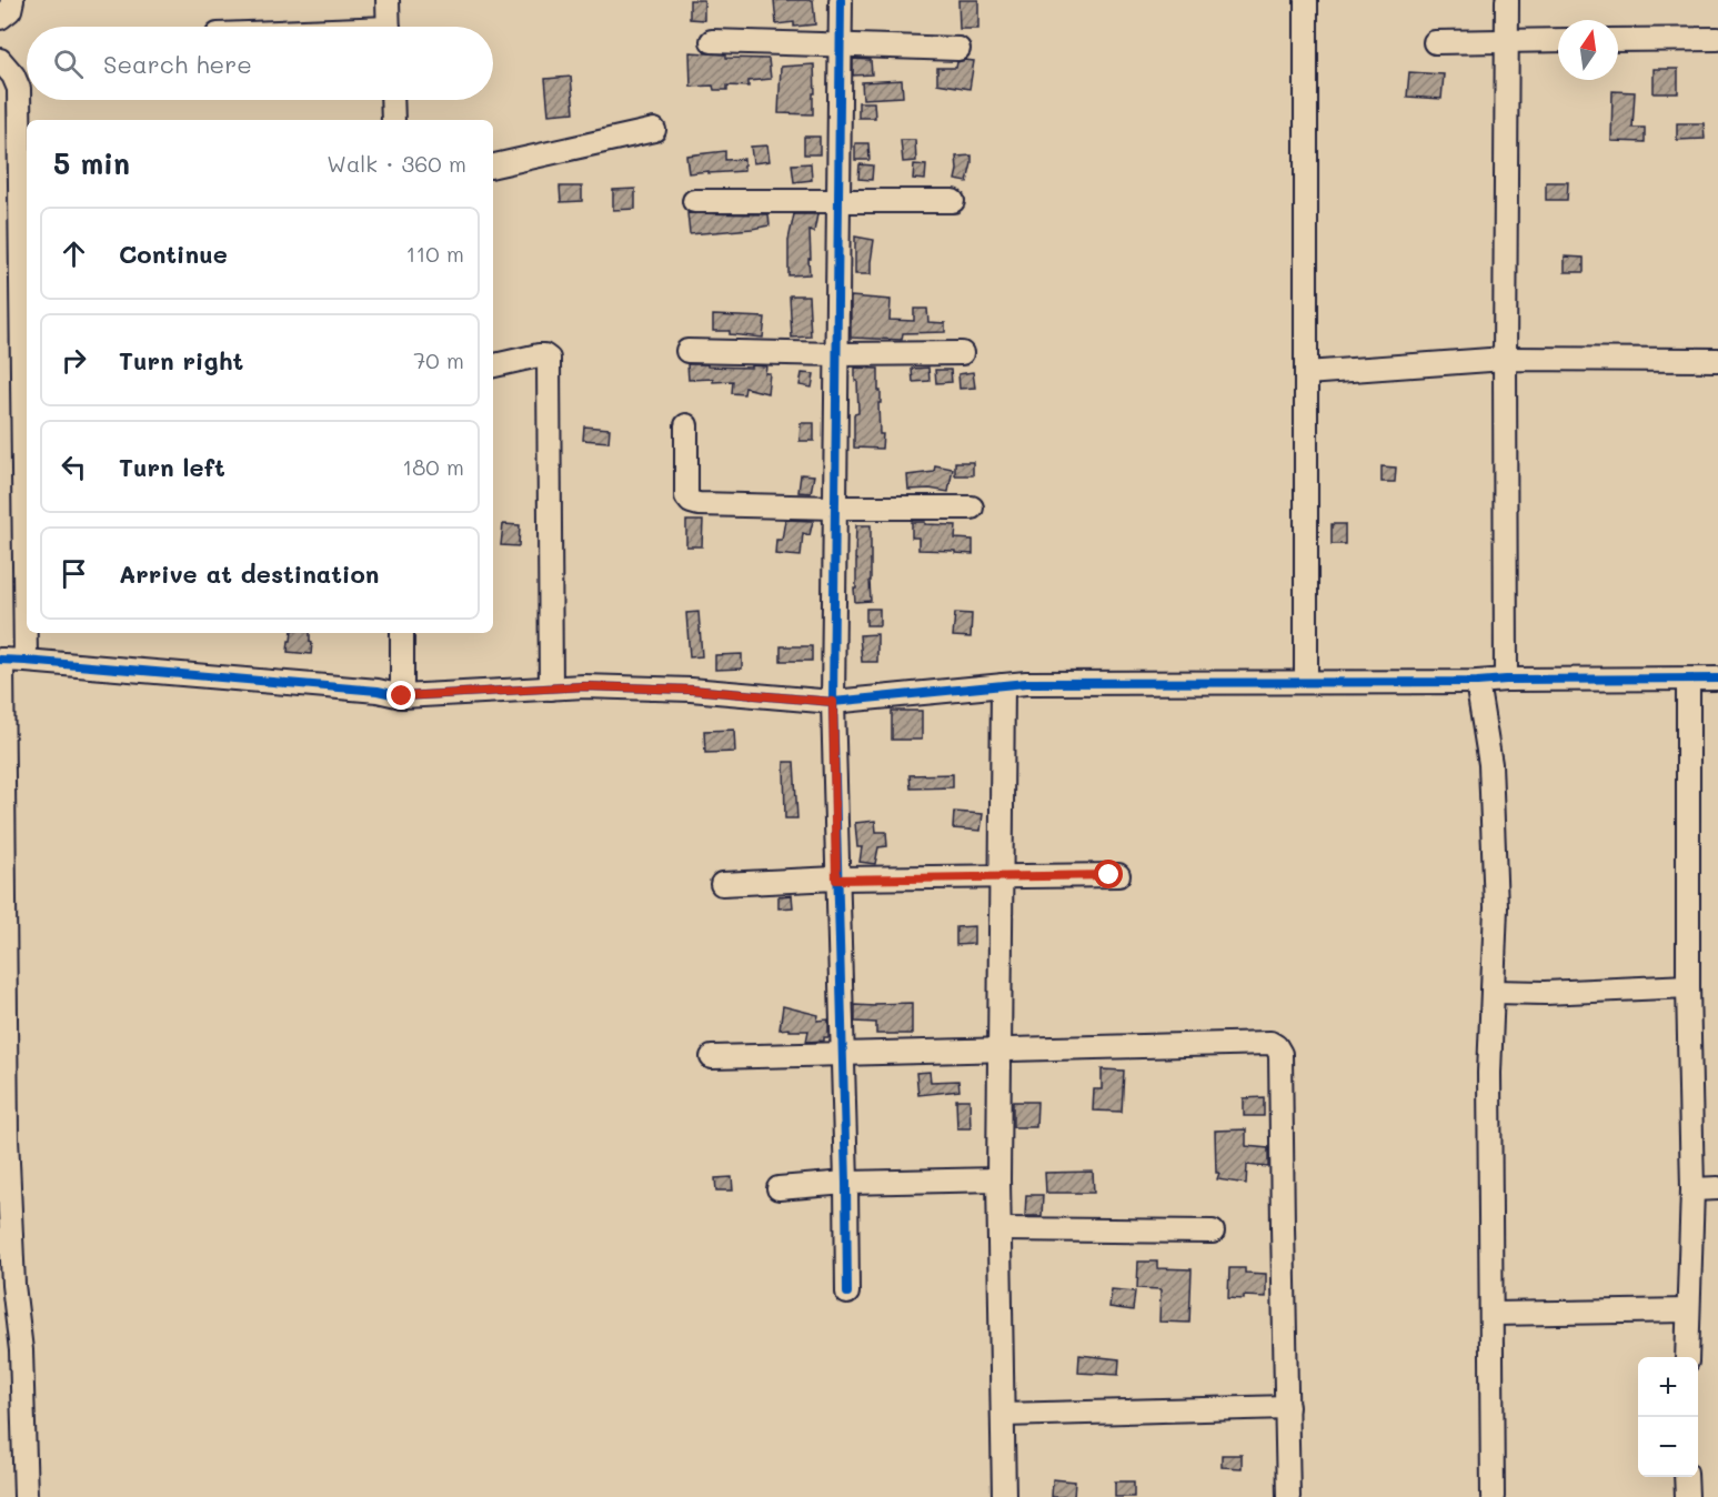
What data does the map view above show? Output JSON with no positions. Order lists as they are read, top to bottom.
{
  "north": "top",
  "page": {
    "search": "Search here",
    "heading": ["5 min", "Walk · 360 m"],
    "list": [
      ["Continue", "110 m"],
      ["Turn right", "70 m"],
      ["Turn left", "180 m"],
      "Arrive at destination"
    ],
    "map_buttons": ["+", "−"]
  }
}
